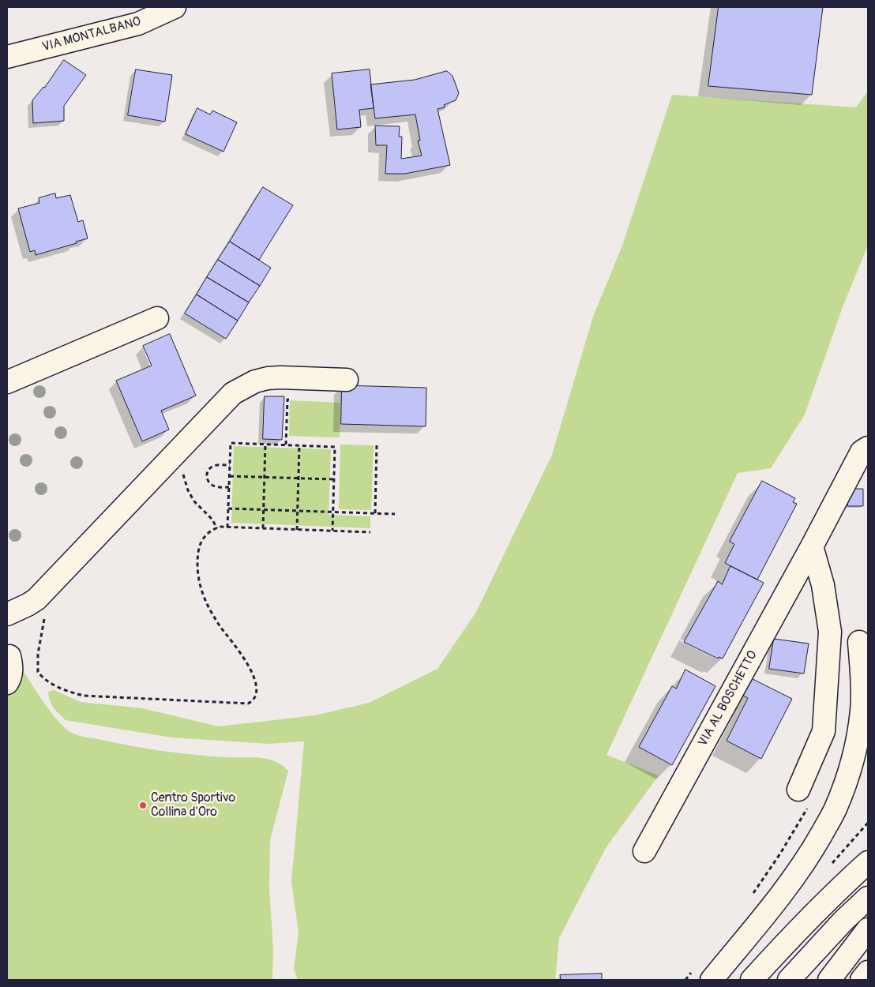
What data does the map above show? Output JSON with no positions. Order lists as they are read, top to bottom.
{
  "streets": {
    "street": ["VIA MONTALBANO", "VIA AL BOSCHETTO"]
  },
  "places": ["Centro Sportivo Collina d'Oro"]
}
